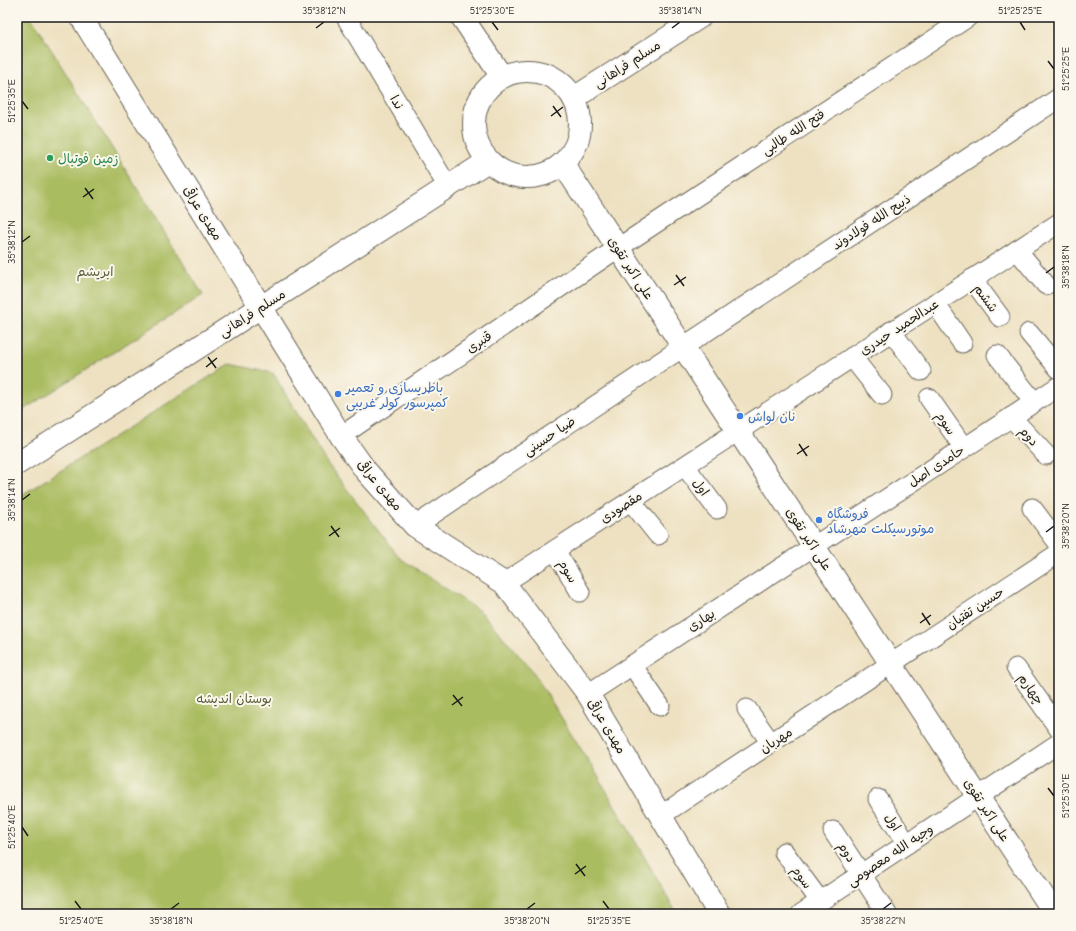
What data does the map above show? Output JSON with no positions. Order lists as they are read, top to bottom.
{
  "streets": {
    "main road": ["مسلم فراهانی", "مهدی عراقی", "علی اکبر تقوی"],
    "street": [
      "ندا",
      "فتح الله طالبی",
      "ذبیح الله فولادوند",
      "ششم",
      "عبدالحمید حیدری",
      "قنبری",
      "سوم",
      "ضیا حسینی",
      "دوم",
      "حامدی اصل",
      "اول",
      "مقصودی",
      "حسین تفتیان",
      "بهاری",
      "چهارم",
      "مهربان",
      "وجیه الله معصومی"
    ]
  },
  "crossings": [
    ["مسلم فراهانی", "ندا"],
    ["مسلم فراهانی", "مهدی عراقی"],
    ["مسلم فراهانی", "علی اکبر تقوی"],
    ["فتح الله طالبی", "علی اکبر تقوی"],
    ["فتح الله طالبی", "قنبری"],
    ["مهدی عراقی", "قنبری"],
    ["مهدی عراقی", "ضیا حسینی"],
    ["مهدی عراقی", "مقصودی"],
    ["مهدی عراقی", "بهاری"],
    ["مهدی عراقی", "مهربان"],
    ["ذبیح الله فولادوند", "علی اکبر تقوی"],
    ["ذبیح الله فولادوند", "ضیا حسینی"],
    ["علی اکبر تقوی", "عبدالحمید حیدری"],
    ["علی اکبر تقوی", "قنبری"],
    ["علی اکبر تقوی", "ضیا حسینی"],
    ["علی اکبر تقوی", "حامدی اصل"],
    ["علی اکبر تقوی", "مقصودی"],
    ["علی اکبر تقوی", "حسین تفتیان"],
    ["علی اکبر تقوی", "بهاری"],
    ["علی اکبر تقوی", "مهربان"],
    ["علی اکبر تقوی", "وجیه الله معصومی"],
    ["ششم", "عبدالحمید حیدری"],
    ["عبدالحمید حیدری", "مقصودی"],
    ["سوم", "حامدی اصل"],
    ["سوم", "مقصودی"],
    ["سوم", "وجیه الله معصومی"],
    ["دوم", "حامدی اصل"],
    ["دوم", "وجیه الله معصومی"],
    ["حامدی اصل", "بهاری"],
    ["اول", "مقصودی"],
    ["اول", "وجیه الله معصومی"],
    ["حسین تفتیان", "مهربان"]
  ],
  "parks": ["ابریشم", "بوستان اندیشه"],
  "places": [
    "زمین فوتبال",
    "باطریسازی و تعمیر کمپرسور کولر غریبی",
    "نان لواش",
    "فروشگاه موتورسیکلت مهرشاد"
  ],
  "coordinates": [
    "35°38'12\"N",
    "51°25'30\"E",
    "35°38'14\"N",
    "51°25'25\"E",
    "51°25'35\"E",
    "35°38'18\"N",
    "35°38'20\"N",
    "51°25'40\"E",
    "35°38'22\"N"
  ]
}
